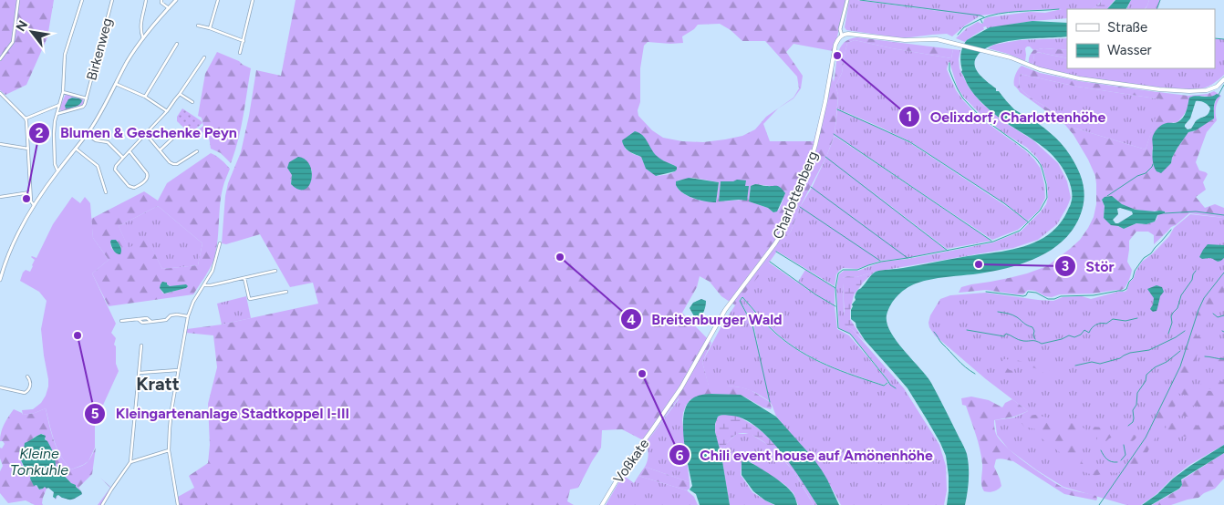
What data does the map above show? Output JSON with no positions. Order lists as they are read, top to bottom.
{
  "streets": {
    "main road": ["Charlottenberg", "Voßkate"],
    "street": ["Birkenweg"]
  },
  "crossings": [
    ["Charlottenberg", "Voßkate"]
  ],
  "districts": ["Kratt"],
  "water": ["Kleine Tonkuhle"],
  "places": [
    "Oelixdorf, Charlottenhöhe",
    "Blumen & Geschenke Peyn",
    "Breitenburger Wald",
    "Stör",
    "Kleingartenanlage Stadtkoppel I-III",
    "Chili event house auf Amönenhöhe"
  ],
  "legend": ["Straße", "Wasser"],
  "north": "top left"
}
